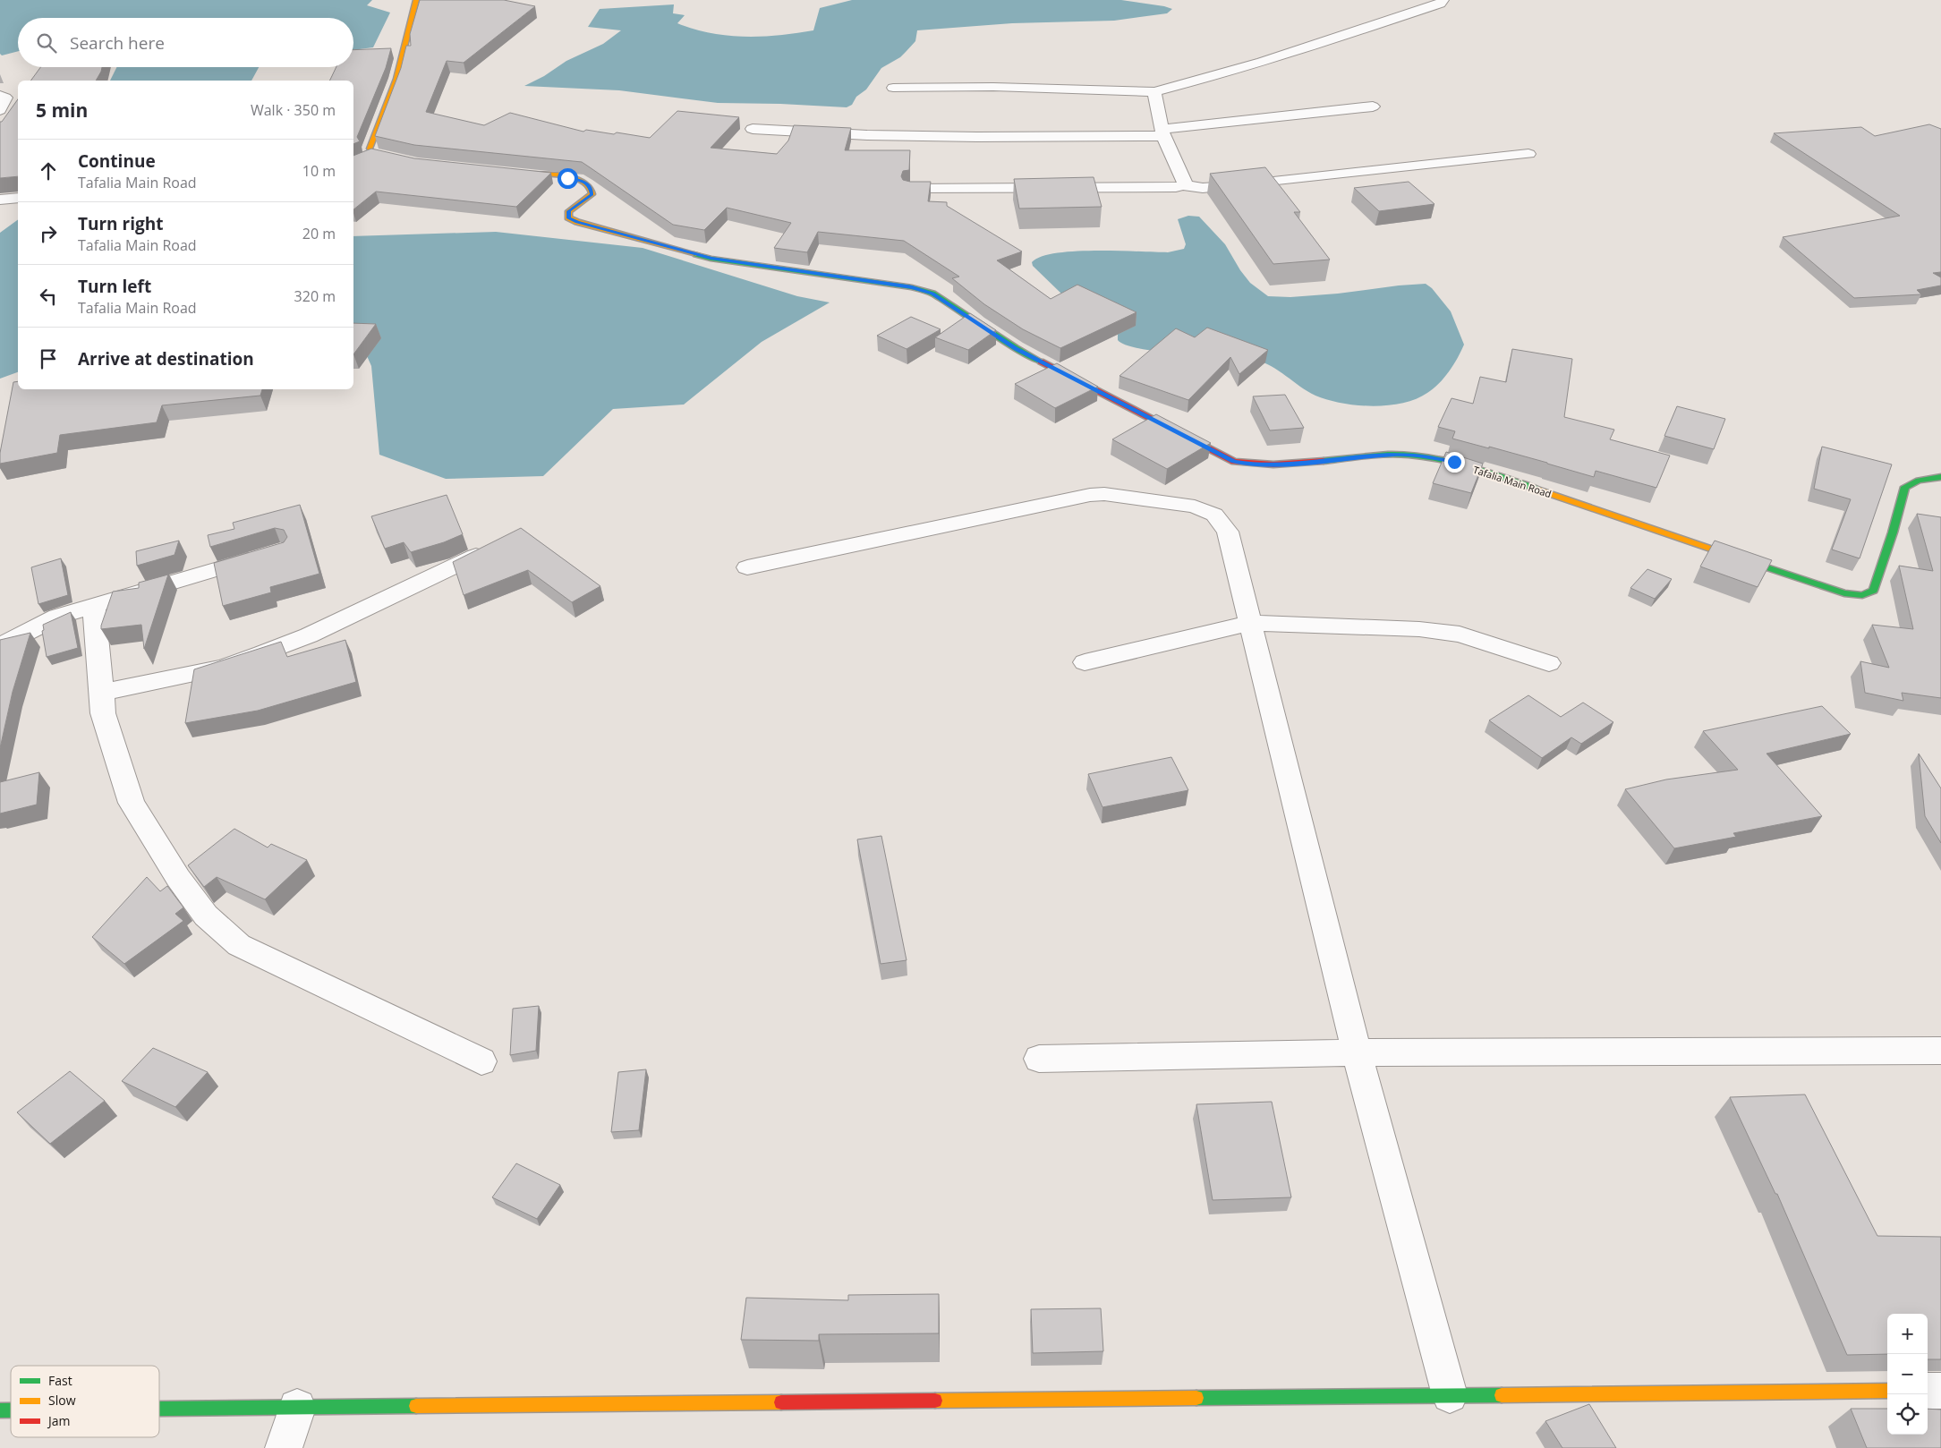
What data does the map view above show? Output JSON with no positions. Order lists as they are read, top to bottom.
{
  "streets": {
    "street": ["Tafalia Main Road"]
  },
  "legend": ["Fast", "Slow", "Jam"],
  "page": {
    "search": "Search here",
    "heading": ["5 min", "Walk · 350 m"],
    "list": [
      ["Continue", "Tafalia Main Road", "10 m"],
      ["Turn right", "Tafalia Main Road", "20 m"],
      ["Turn left", "Tafalia Main Road", "320 m"],
      "Arrive at destination"
    ],
    "map_buttons": ["+", "−"]
  }
}
